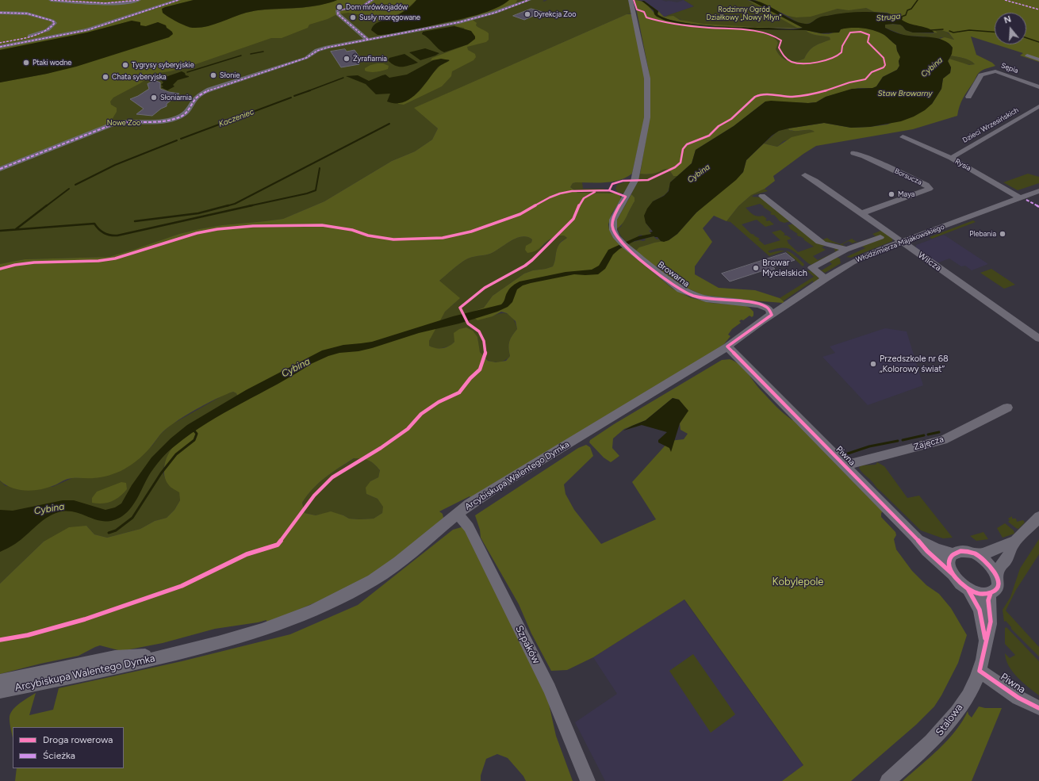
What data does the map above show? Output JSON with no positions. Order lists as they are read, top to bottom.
{
  "streets": {
    "street": [
      "Sępia",
      "Dzieci Wrzesińskich",
      "Rysia",
      "Borsucza",
      "Włodzimierza Majakowskiego",
      "Wilcza",
      "Browarna",
      "Zajęcza",
      "Piwna",
      "Arcybiskupa Walentego Dymka",
      "Szpaków",
      "Stalowa"
    ]
  },
  "crossings": [
    ["Dzieci Wrzesińskich", "Rysia"],
    ["Rysia", "Włodzimierza Majakowskiego"],
    ["Borsucza", "Wilcza"],
    ["Włodzimierza Majakowskiego", "Wilcza"],
    ["Włodzimierza Majakowskiego", "Browarna"],
    ["Włodzimierza Majakowskiego", "Arcybiskupa Walentego Dymka"],
    ["Browarna", "Arcybiskupa Walentego Dymka"],
    ["Zajęcza", "Piwna"],
    ["Piwna", "Arcybiskupa Walentego Dymka"],
    ["Piwna", "Stalowa"],
    ["Arcybiskupa Walentego Dymka", "Szpaków"]
  ],
  "water": [
    "Struga",
    "Cybina",
    "Staw Browarny",
    "Kaczeniec"
  ],
  "parks": ["Rodzinny Ogród Działkowy „Nowy Młyn”", "Nowe Zoo", "Kobylepole"],
  "places": [
    "Dom mrówkojadów",
    "Dyrekcja Zoo",
    "Susły moręgowane",
    "Żyrafiarnia",
    "Ptaki wodne",
    "Tygrysy syberyjskie",
    "Słonie",
    "Chata syberyjska",
    "Słoniarnia",
    "Maya",
    "Plebania",
    "Browar Mycielskich",
    "Przedszkole nr 68 „Kolorowy świat”"
  ],
  "legend": ["Droga rowerowa", "Ścieżka"],
  "north": "top"
}
